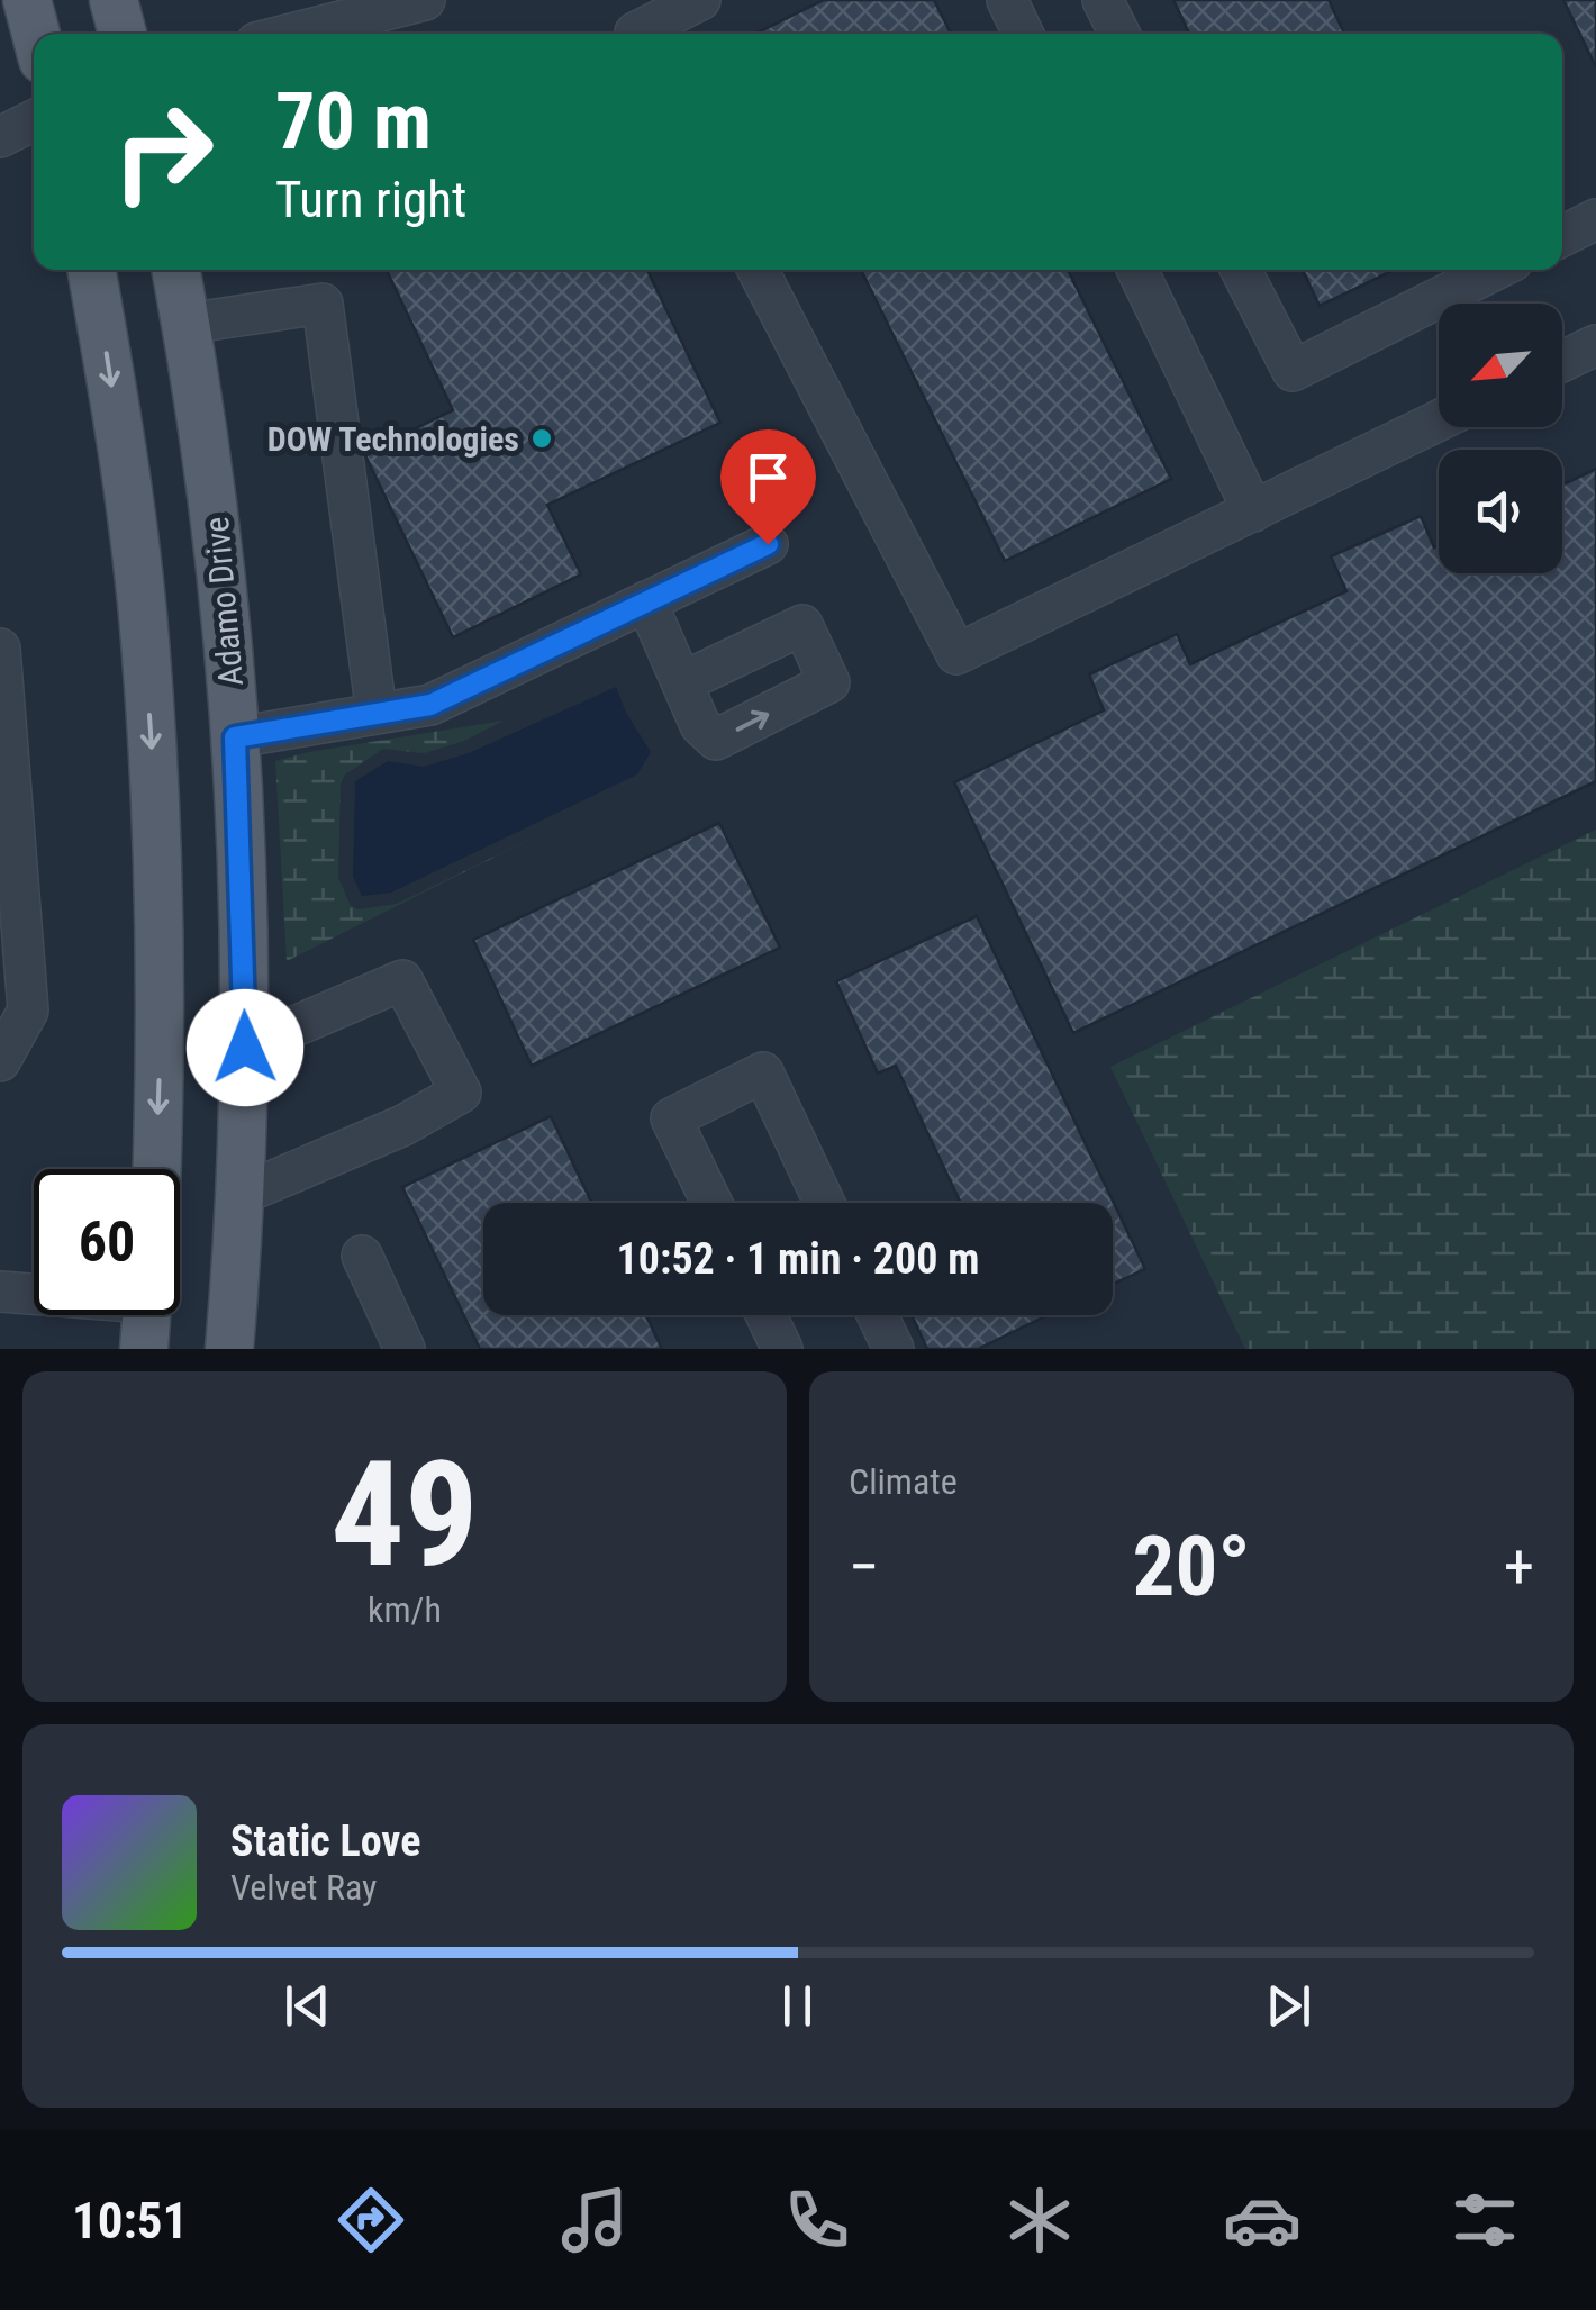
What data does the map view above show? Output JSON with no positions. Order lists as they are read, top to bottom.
{
  "streets": {
    "main road": ["Adamo Drive"]
  },
  "places": ["DOW Technologies"],
  "north": "bottom left",
  "page": {
    "turn": ["70 m", "Turn right"],
    "limit": "60",
    "trip": "10:52 · 1 min · 200 m",
    "tile": [
      ["49", "km/h"],
      "Climate"
    ],
    "heat": ["−", "20°", "+"],
    "song": ["Static Love", "Velvet Ray"],
    "tabs": "10:51"
  }
}
